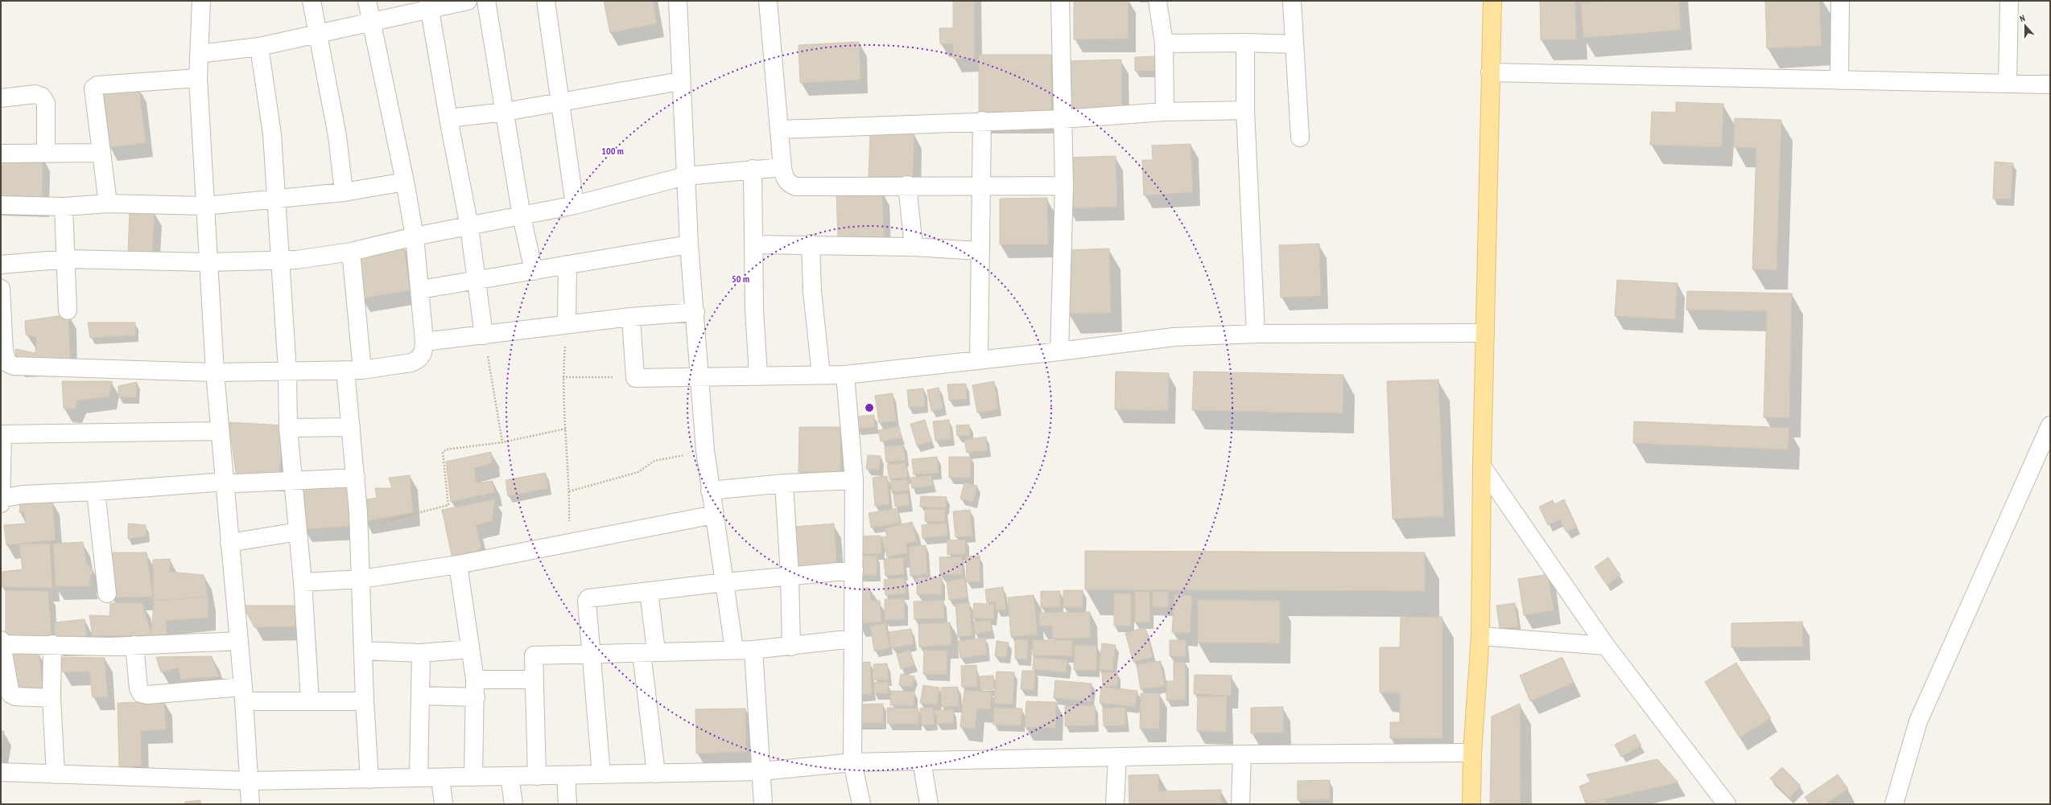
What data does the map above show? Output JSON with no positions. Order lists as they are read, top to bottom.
{
  "north": "top",
  "rings": ["100 m", "50 m"]
}
